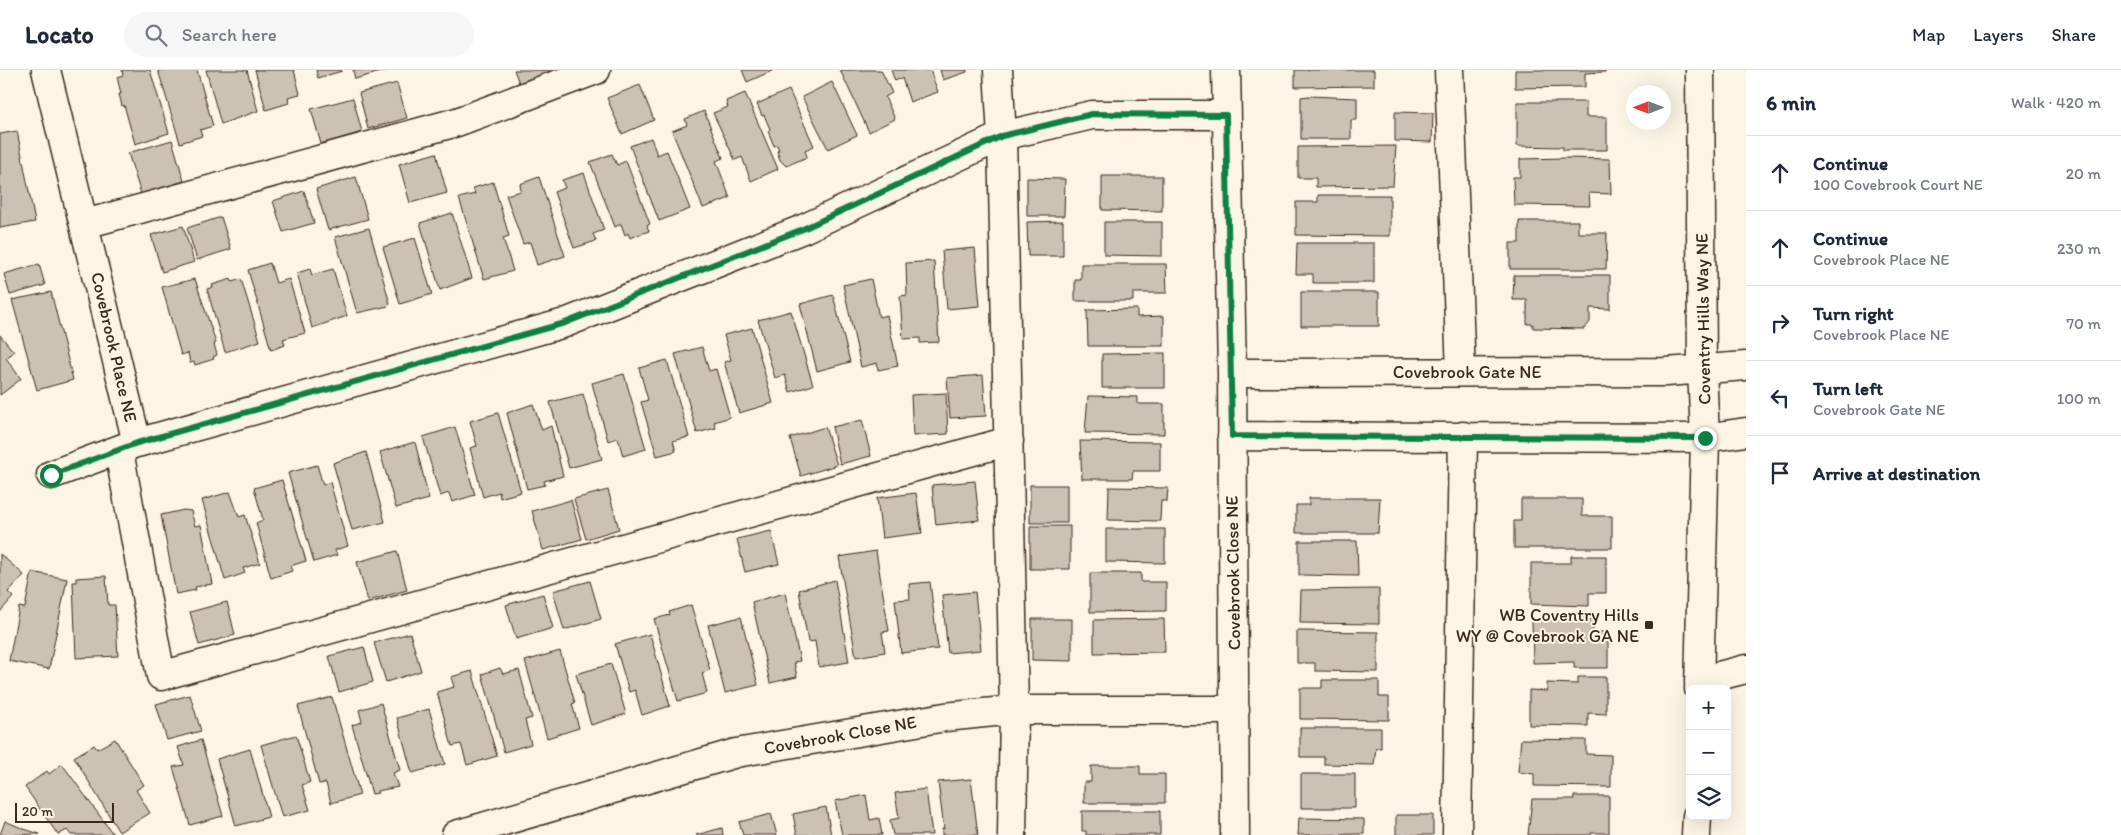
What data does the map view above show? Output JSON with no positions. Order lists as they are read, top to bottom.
{
  "streets": {
    "street": [
      "Coventry Hills Way NE",
      "Covebrook Place NE",
      "Covebrook Gate NE",
      "Covebrook Close NE"
    ]
  },
  "crossings": [
    ["Coventry Hills Way NE", "Covebrook Gate NE"]
  ],
  "places": {
    "transit": ["WB Coventry Hills WY @ Covebrook GA NE"]
  },
  "scale_bar": "20 m",
  "north": "left",
  "page": {
    "header": "Locato",
    "search": "Search here",
    "nav": ["Map", "Layers", "Share"],
    "heading": ["6 min", "Walk · 420 m"],
    "list": [
      ["Continue", "100 Covebrook Court NE", "20 m"],
      ["Continue", "Covebrook Place NE", "230 m"],
      ["Turn right", "Covebrook Place NE", "70 m"],
      ["Turn left", "Covebrook Gate NE", "100 m"],
      "Arrive at destination"
    ],
    "map_buttons": ["+", "−"],
    "scale": "20 m"
  }
}
